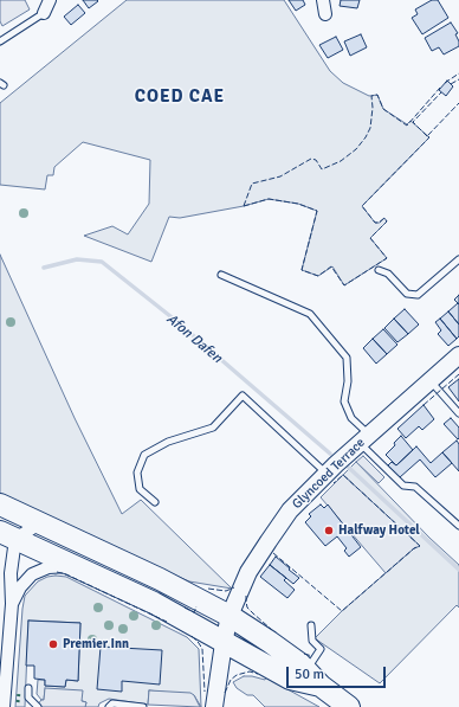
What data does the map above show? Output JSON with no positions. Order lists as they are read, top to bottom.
{
  "streets": {
    "street": ["Glyncoed Terrace"]
  },
  "districts": ["COED CAE"],
  "water": ["Afon Dafen"],
  "places": ["Halfway Hotel", "Premier Inn"],
  "scale_bar": "50 m"
}
